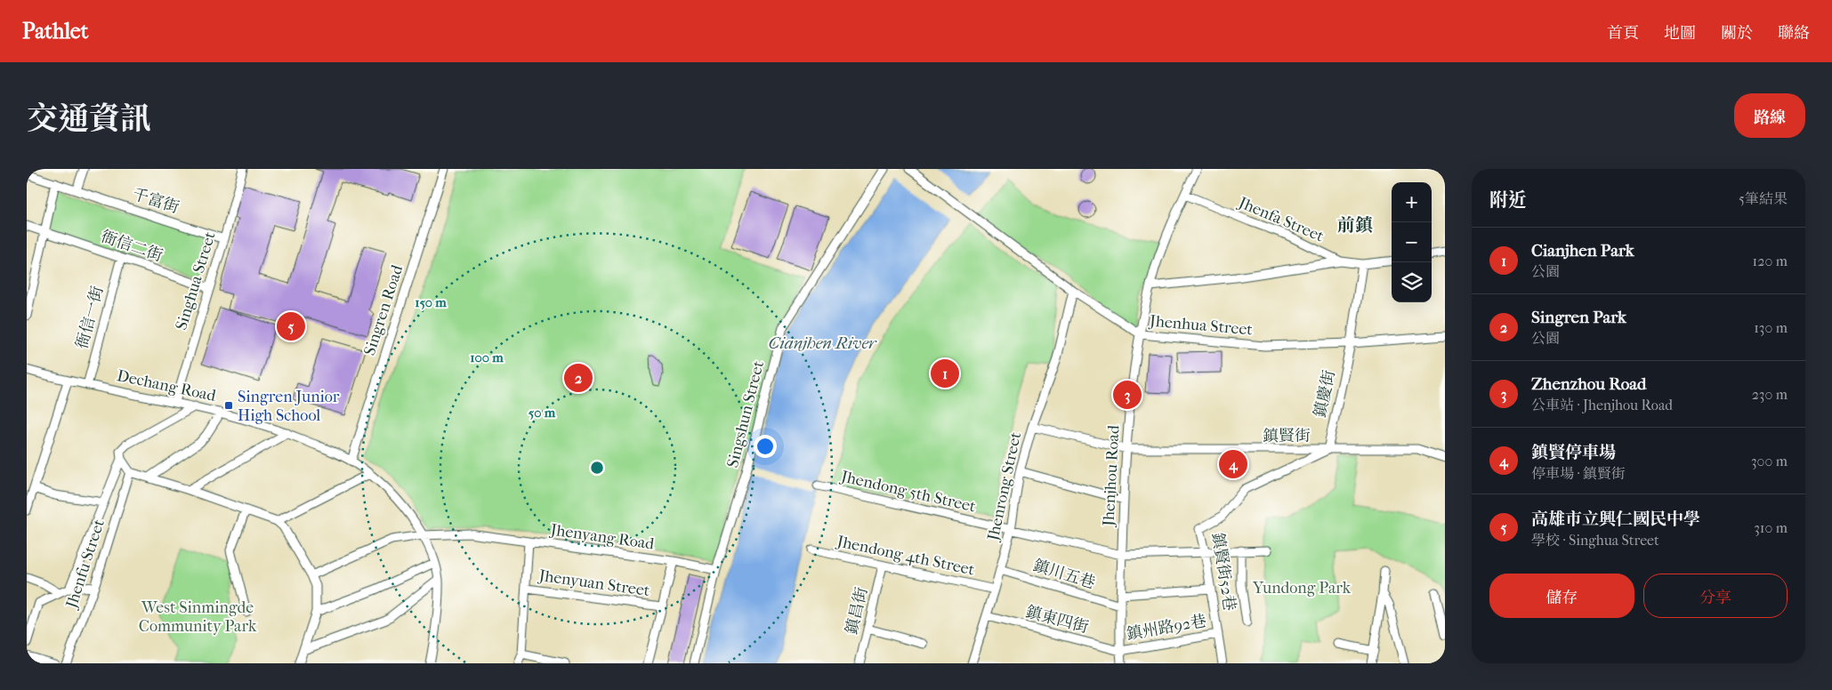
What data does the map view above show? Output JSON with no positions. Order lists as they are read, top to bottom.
{
  "streets": {
    "street": [
      "千富街",
      "Jhenfa Street",
      "衙信二街",
      "Singhua Street",
      "Singren Road",
      "衙信一街",
      "Jhenhua Street",
      "Dechang Road",
      "鎮慶街",
      "Singshun Street",
      "鎮賢街",
      "Jhenjhou Road",
      "Jhenrong Street",
      "Jhendong 5th Street",
      "Jhenyang Road",
      "Jhendong 4th Street",
      "Jhenfu Street",
      "鎮賢街52巷",
      "鎮川五巷",
      "Jhenyuan Street",
      "鎮昌街",
      "鎮東四街",
      "鎮州路92巷"
    ]
  },
  "crossings": [
    ["千富街", "Singhua Street"],
    ["Jhenfa Street", "鎮慶街"],
    ["Jhenfa Street", "Jhenjhou Road"],
    ["衙信二街", "Singhua Street"],
    ["衙信二街", "衙信一街"],
    ["Singhua Street", "Dechang Road"],
    ["Singren Road", "Dechang Road"],
    ["衙信一街", "Dechang Road"],
    ["Jhenhua Street", "鎮慶街"],
    ["Jhenhua Street", "Jhenjhou Road"],
    ["Jhenhua Street", "Jhenrong Street"],
    ["Dechang Road", "Jhenyang Road"],
    ["鎮慶街", "鎮賢街"],
    ["鎮慶街", "鎮賢街52巷"],
    ["鎮賢街", "Jhenjhou Road"],
    ["鎮賢街", "Jhenrong Street"],
    ["鎮賢街", "鎮賢街52巷"],
    ["Jhenjhou Road", "Jhendong 5th Street"],
    ["Jhenjhou Road", "鎮川五巷"],
    ["Jhenjhou Road", "鎮東四街"],
    ["Jhenjhou Road", "鎮州路92巷"],
    ["Jhenrong Street", "Jhendong 5th Street"],
    ["Jhenrong Street", "Jhendong 4th Street"],
    ["Jhenrong Street", "鎮川五巷"],
    ["Jhenrong Street", "鎮東四街"],
    ["Jhendong 5th Street", "鎮賢街52巷"],
    ["Jhenyang Road", "Jhenyuan Street"],
    ["Jhendong 4th Street", "鎮昌街"],
    ["鎮賢街52巷", "鎮州路92巷"],
    ["鎮東四街", "鎮州路92巷"]
  ],
  "districts": ["前鎮"],
  "water": ["Cianjhen River"],
  "parks": ["Yundong Park", "West Sinmingde Community Park"],
  "places": {
    "transit": ["Singren Junior High School"]
  },
  "page": {
    "header": "Pathlet",
    "nav": [
      "首頁",
      "地圖",
      "關於",
      "聯絡"
    ],
    "title": "交通資訊",
    "buttons": [
      "路線",
      ["儲存", "分享"]
    ],
    "heading": ["附近", "5筆結果"],
    "map_buttons": ["+", "−"],
    "list": [
      {
        "mark": "1",
        "name": "Cianjhen Park",
        "note": "公園",
        "value": "120 m"
      },
      {
        "mark": "2",
        "name": "Singren Park",
        "note": "公園",
        "value": "130 m"
      },
      {
        "mark": "3",
        "name": "Zhenzhou Road",
        "note": "公車站 · Jhenjhou Road",
        "value": "230 m"
      },
      {
        "mark": "4",
        "name": "鎮賢停車場",
        "note": "停車場 · 鎮賢街",
        "value": "300 m"
      },
      {
        "mark": "5",
        "name": "高雄市立興仁國民中學",
        "note": "學校 · Singhua Street",
        "value": "310 m"
      }
    ],
    "pins": [
      "5",
      "1",
      "2",
      "3",
      "4"
    ]
  },
  "rings": ["150 m", "100 m", "50 m"]
}
